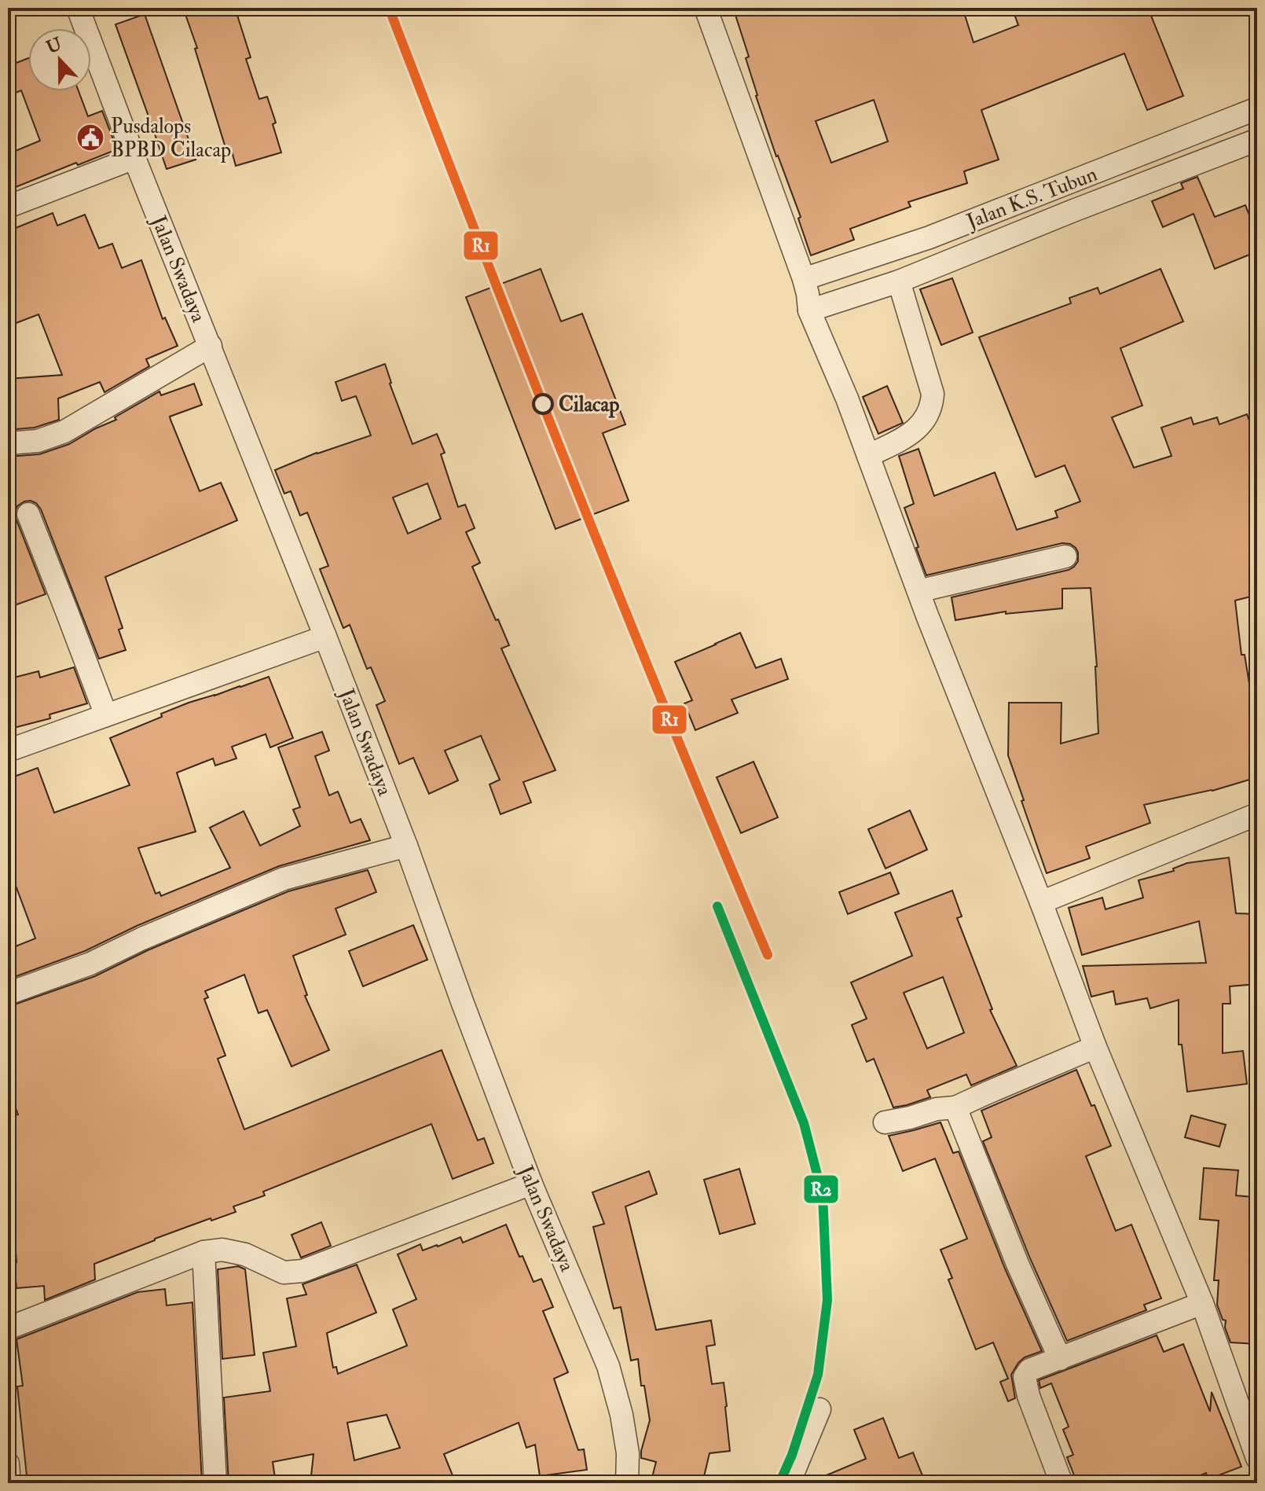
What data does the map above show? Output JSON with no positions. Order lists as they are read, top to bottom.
{
  "streets": {
    "street": ["Jalan K.S. Tubun", "Jalan Swadaya"]
  },
  "places": {
    "public building": ["Pusdalops BPBD Cilacap"],
    "other": ["Cilacap"]
  },
  "lines": ["transit line R1", "transit line R2"],
  "north": "top"
}
